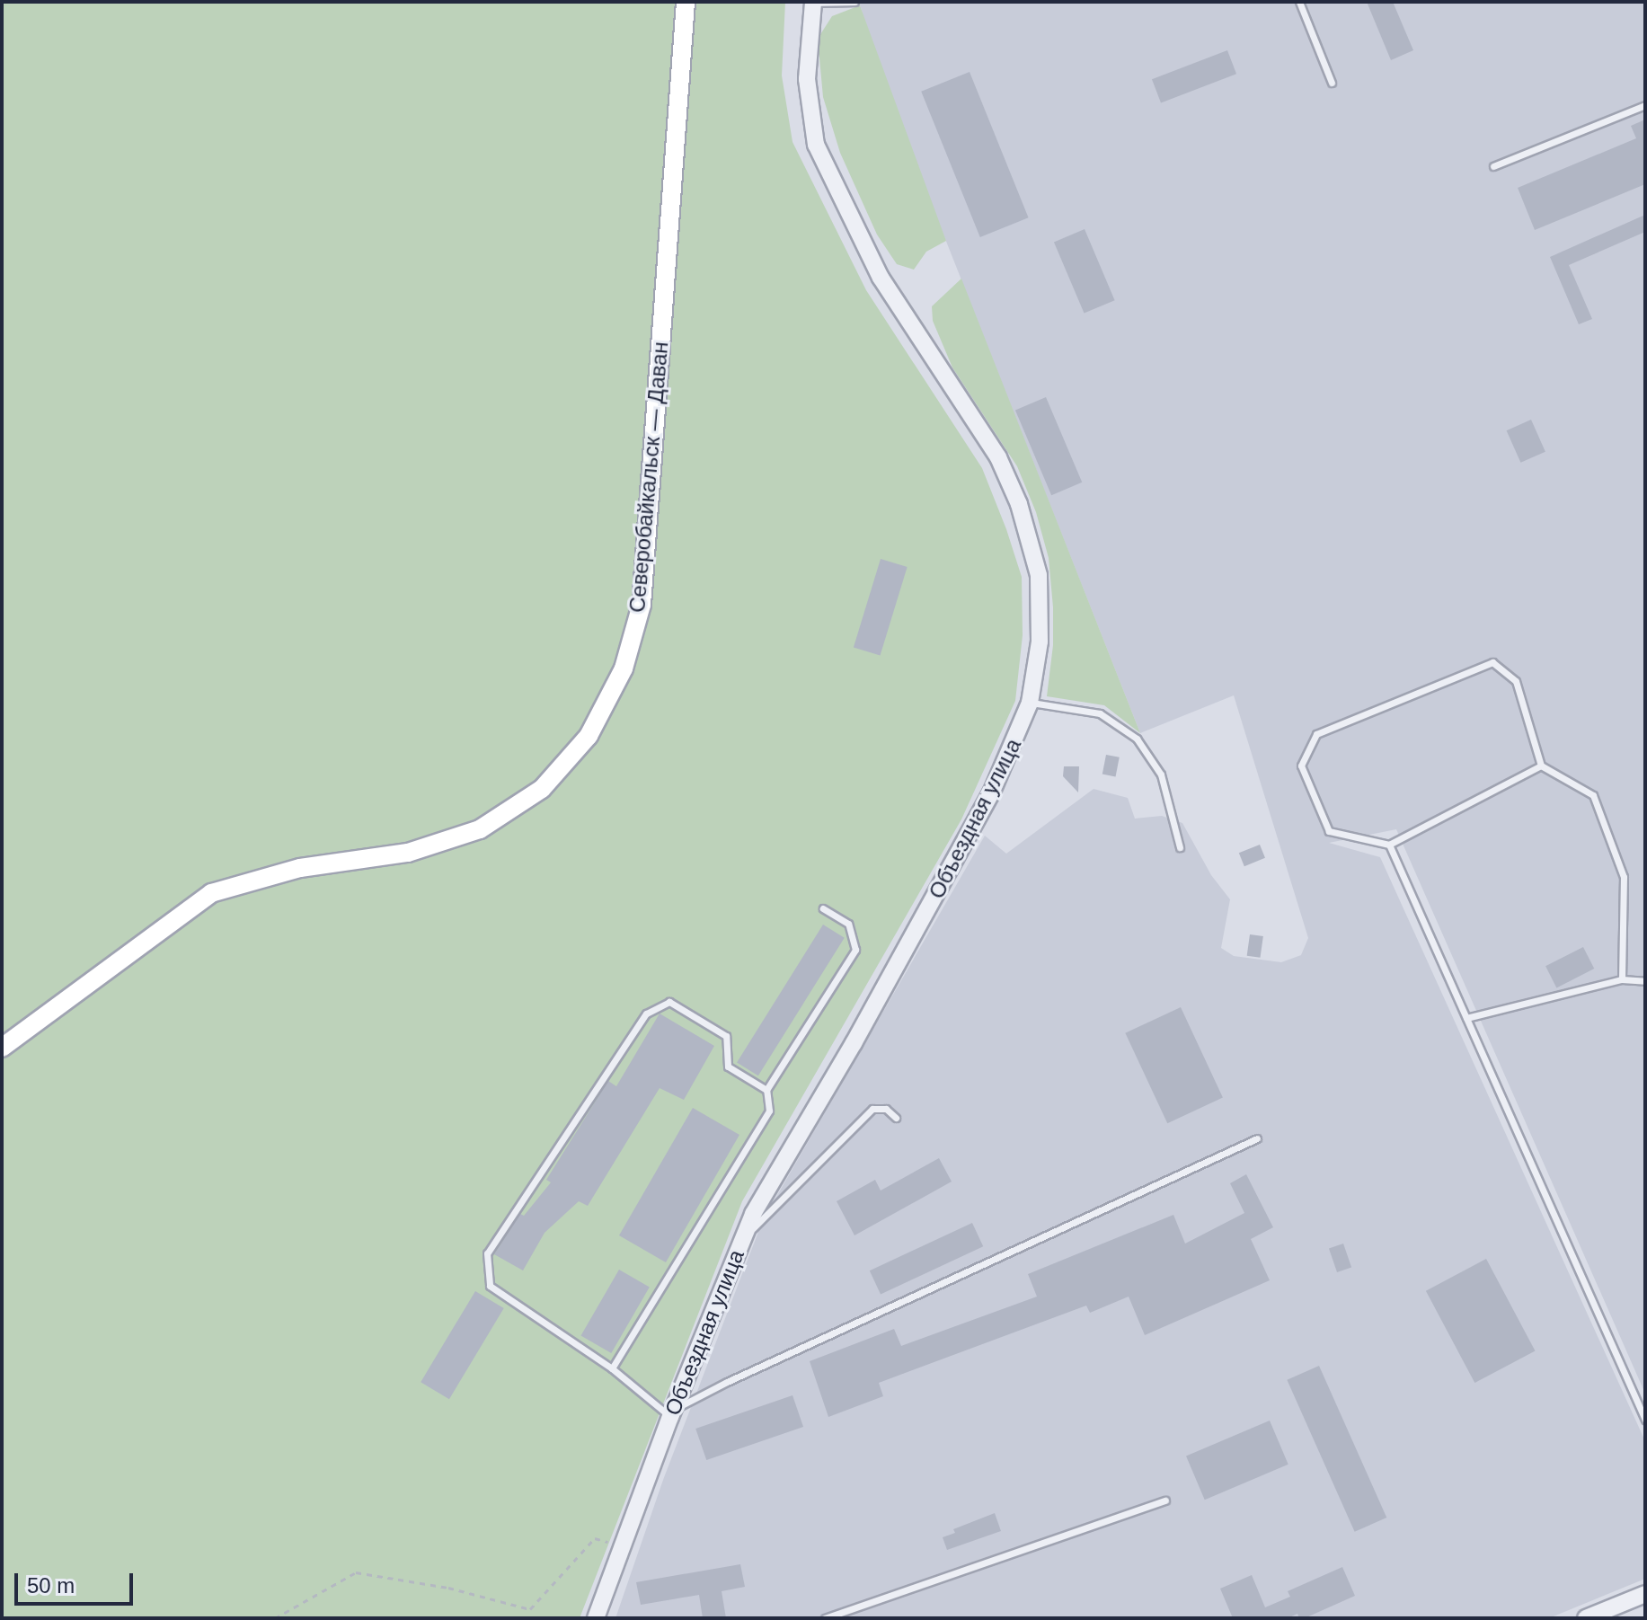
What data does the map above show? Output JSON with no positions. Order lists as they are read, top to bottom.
{
  "streets": {
    "main road": ["Северобайкальск — Даван"],
    "street": ["Объездная улица"]
  },
  "scale_bar": "50 m"
}
